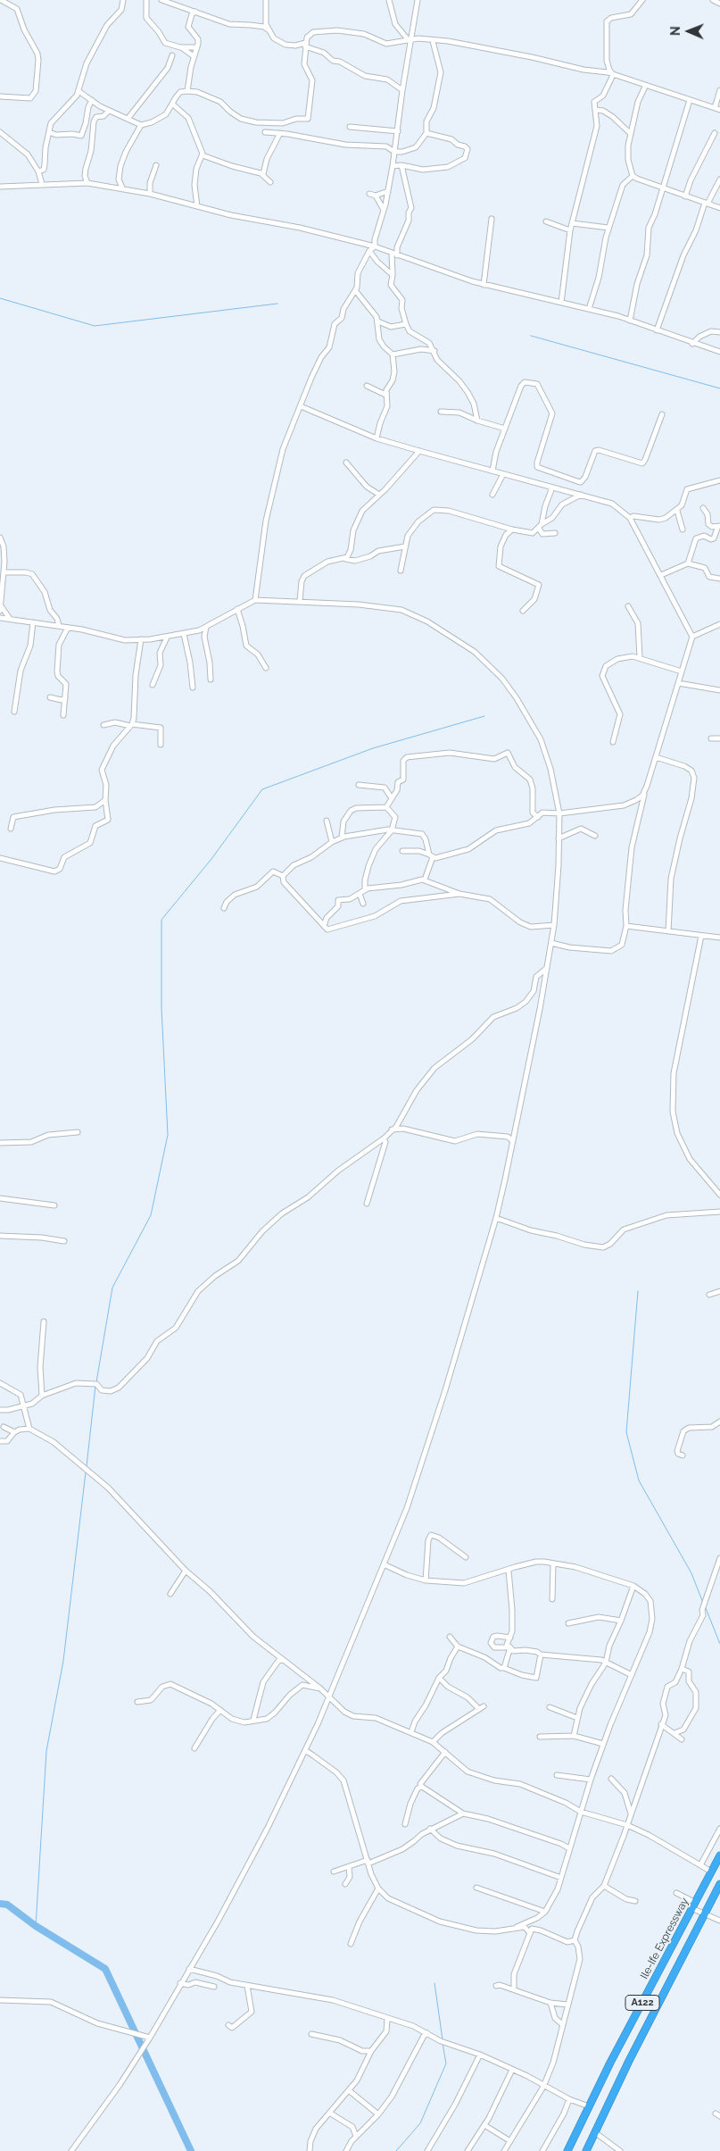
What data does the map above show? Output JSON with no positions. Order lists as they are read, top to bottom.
{
  "streets": {
    "highway": ["Ile-Ife Expressway", "A122"]
  },
  "north": "left"
}
